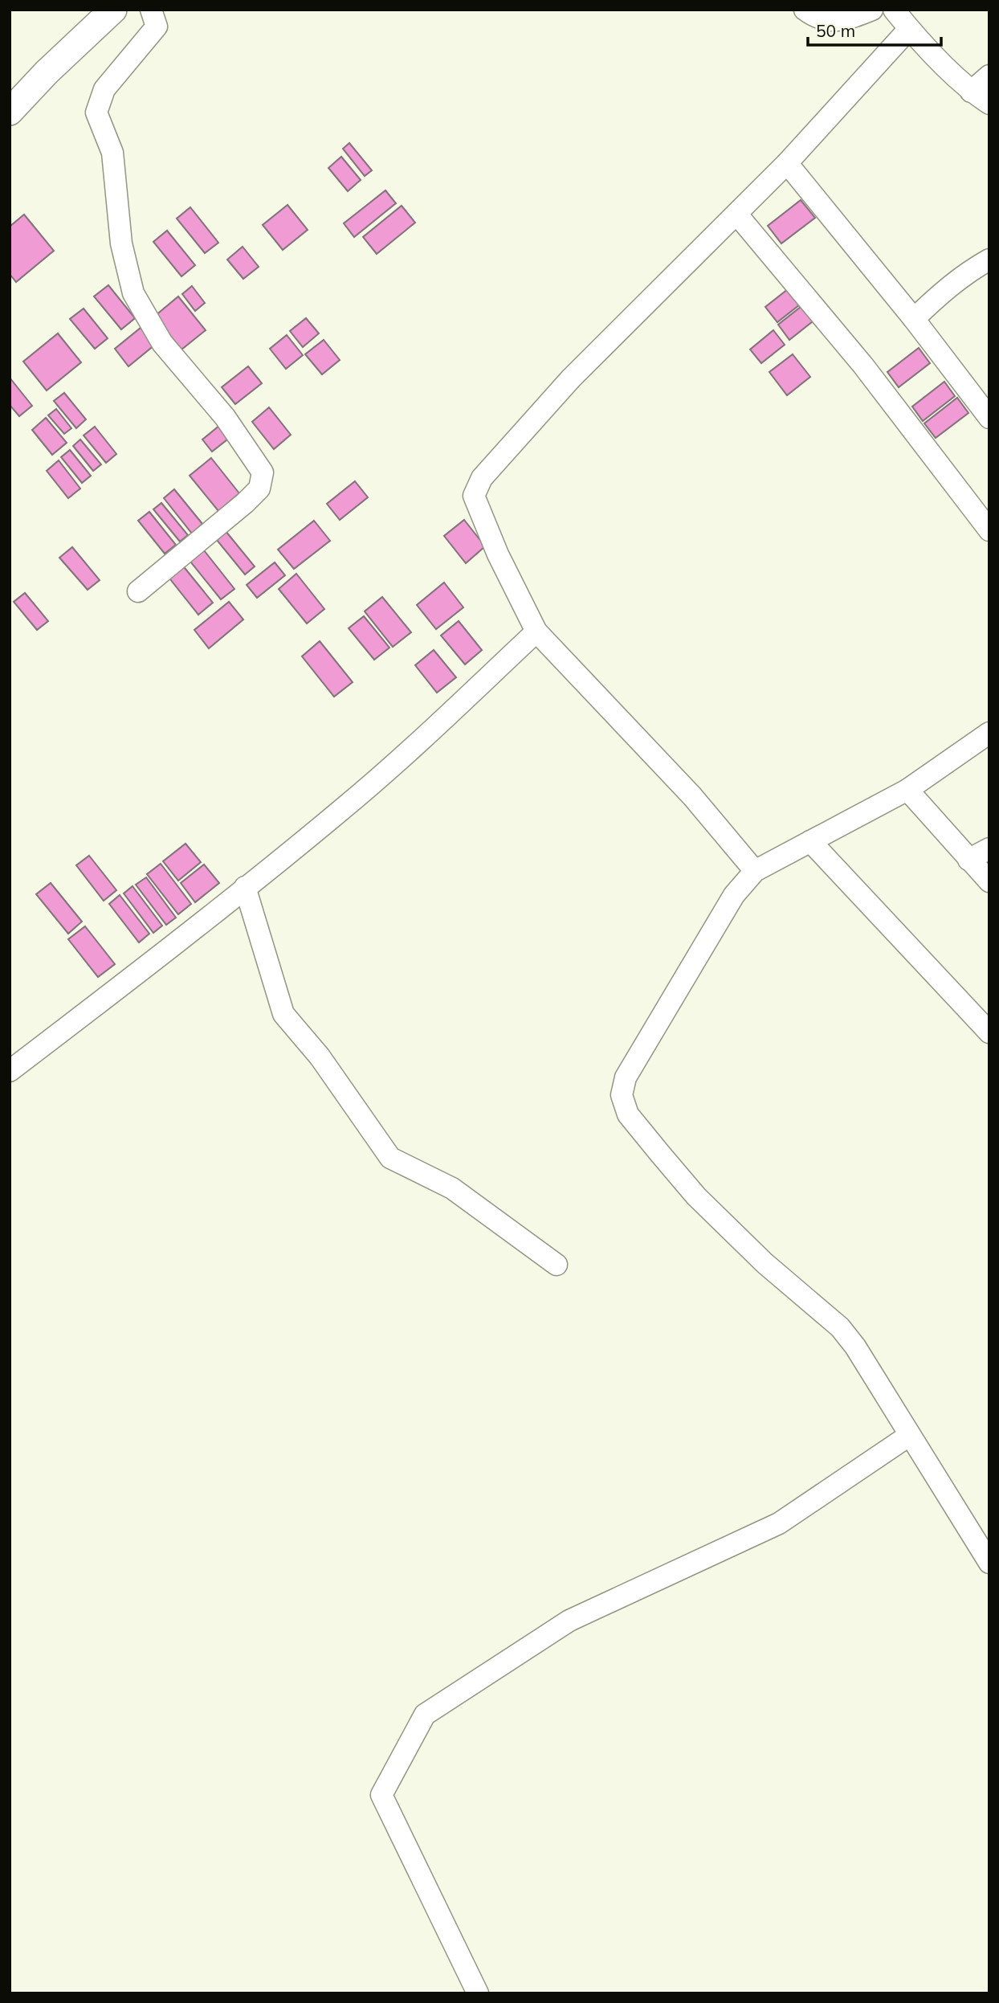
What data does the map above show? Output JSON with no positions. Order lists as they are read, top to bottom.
{
  "scale_bar": "50 m"
}
